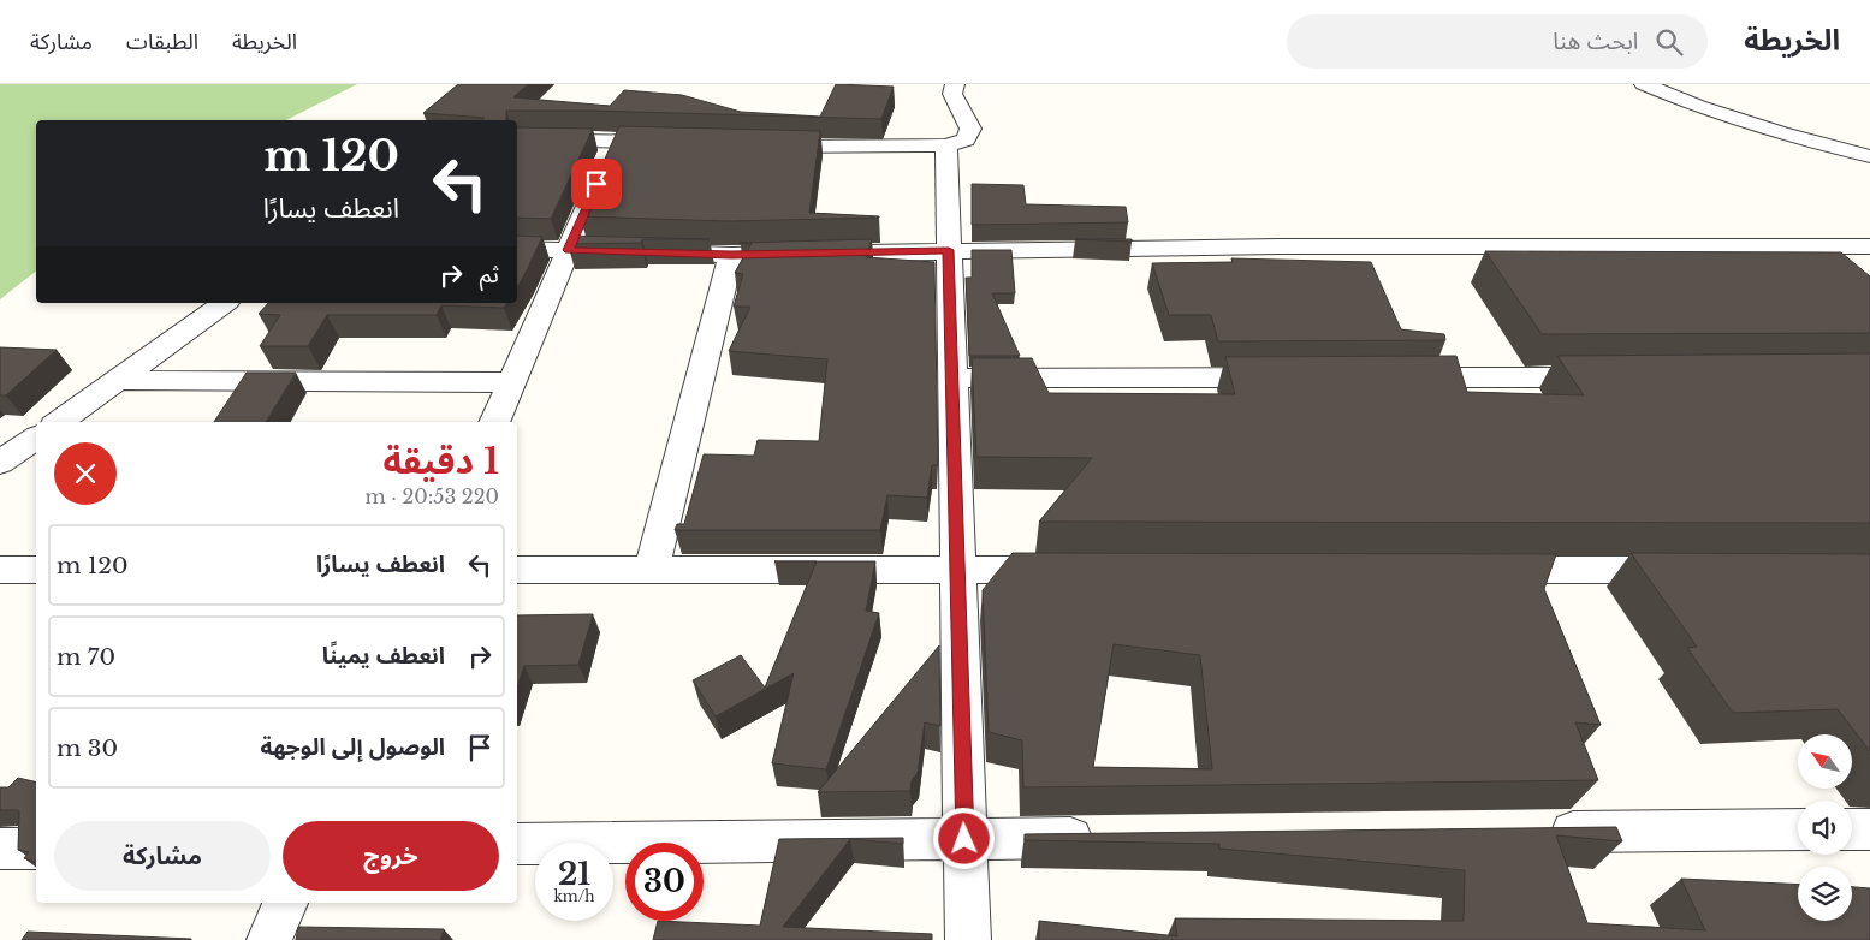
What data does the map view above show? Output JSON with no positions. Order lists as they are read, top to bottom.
{
  "north": "top left",
  "page": {
    "header": "الخريطة",
    "search": "ابحث هنا",
    "nav": ["الخريطة", "الطبقات", "مشاركة"],
    "turn": ["120 m", "انعطف يسارًا"],
    "then": "ثم",
    "heading": ["1 دقيقة", "220 m · 20:53"],
    "list": [
      {
        "name": "انعطف يسارًا",
        "value": "120 m"
      },
      {
        "name": "انعطف يمينًا",
        "value": "70 m"
      },
      {
        "name": "الوصول إلى الوجهة",
        "value": "30 m"
      }
    ],
    "buttons": ["خروج", "مشاركة"],
    "speed": "21 km/h",
    "limit": "30"
  }
}
